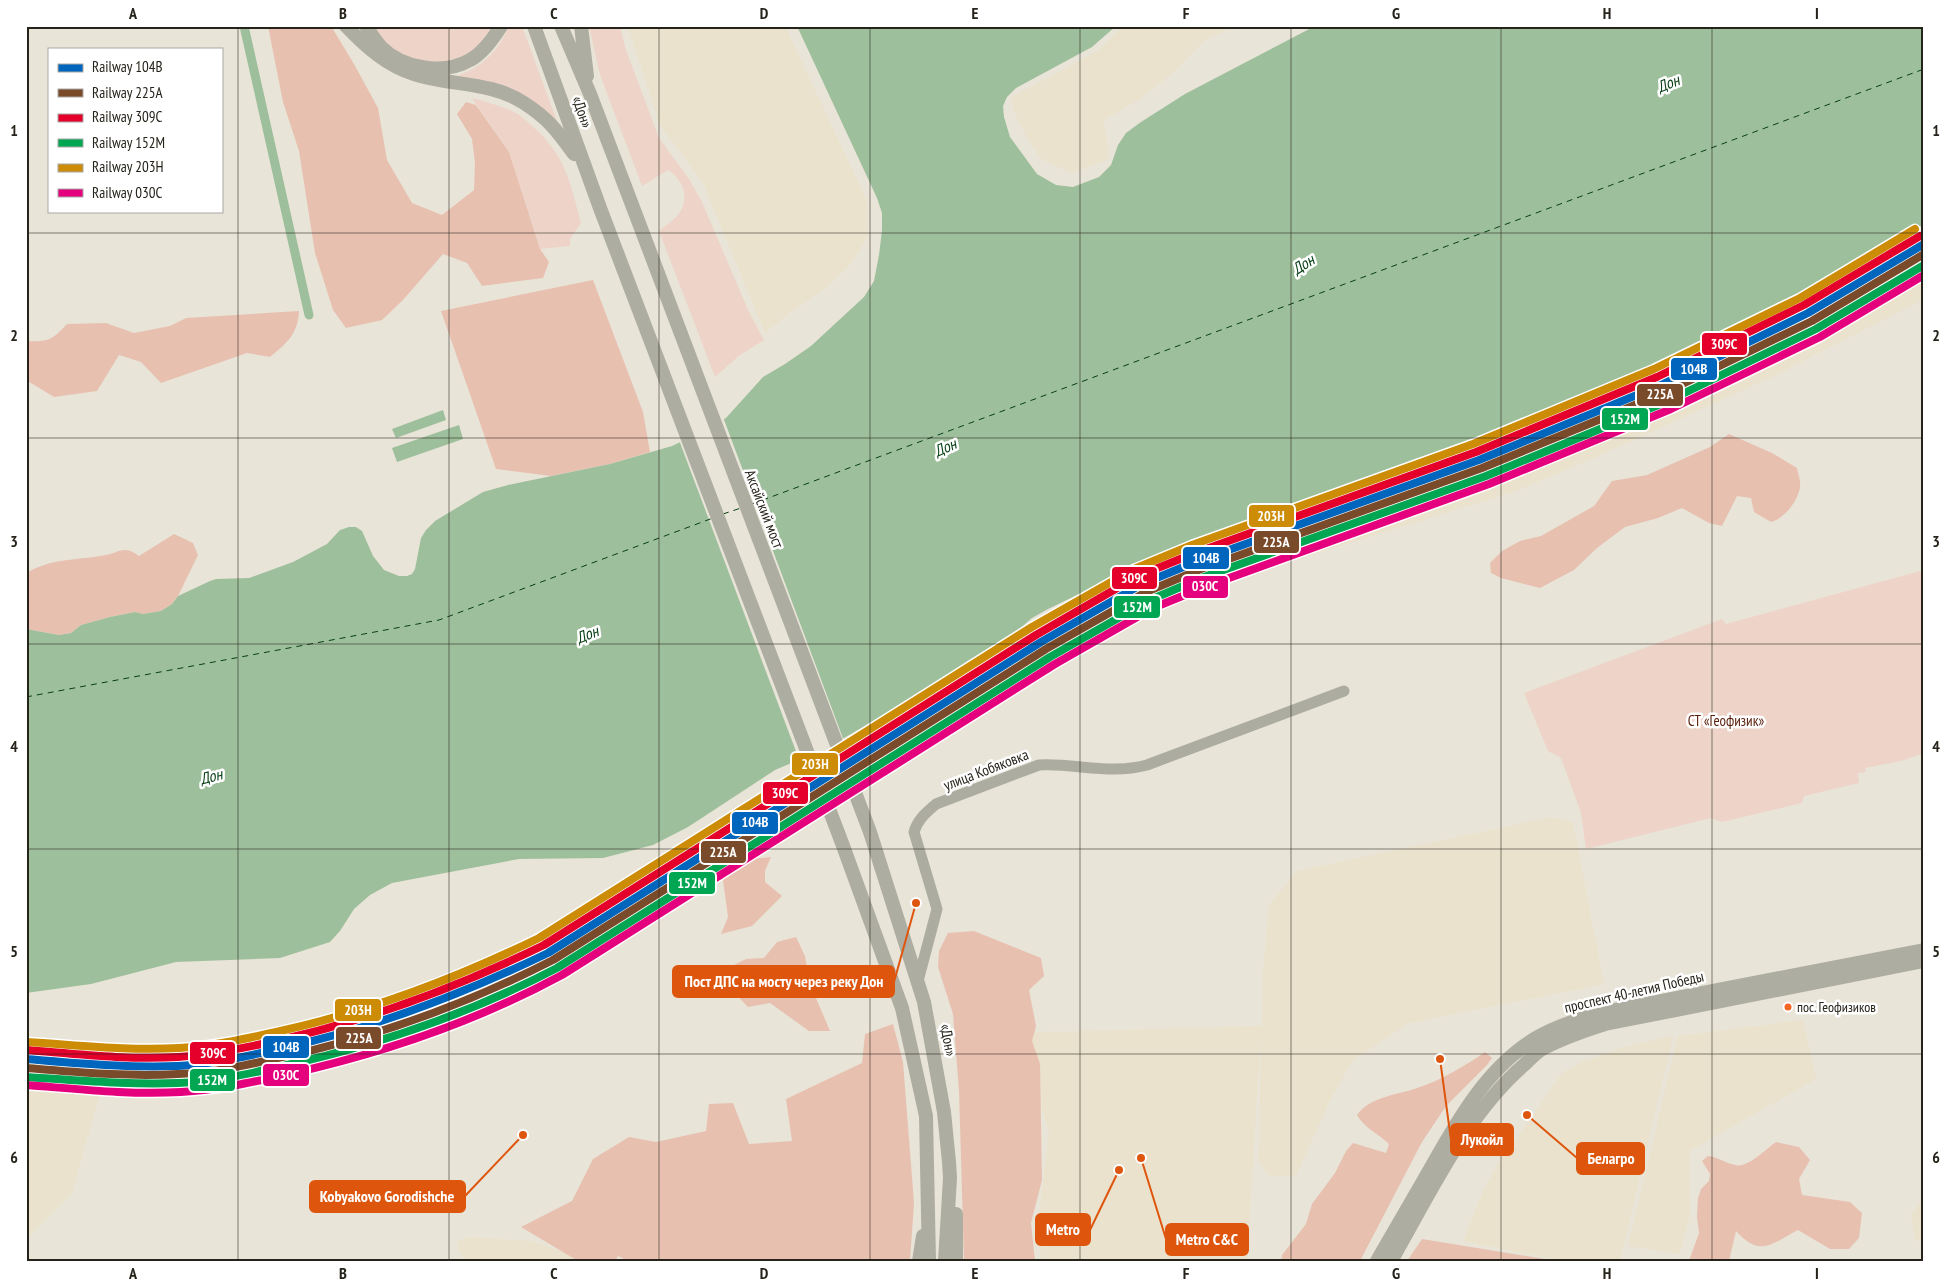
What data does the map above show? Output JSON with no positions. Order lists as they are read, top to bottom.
{
  "streets": {
    "main road": ["«Дон»", "Аксайский мост", "проспект 40-летия Победы"],
    "street": ["улица Кобяковка"]
  },
  "crossings": [
    ["«Дон»", "Аксайский мост"],
    ["«Дон»", "улица Кобяковка"]
  ],
  "water": ["Дон"],
  "parks": ["СТ «Геофизик»"],
  "places": [
    "Пост ДПС на мосту через реку Дон",
    "пос. Геофизиков",
    "Лукойл",
    "Белагро",
    "Kobyakovo Gorodishche",
    "Metro C&C",
    "Metro"
  ],
  "lines": [
    "rail line 203Н",
    "rail line 309С",
    "rail line 104В",
    "rail line 225А",
    "rail line 152М",
    "rail line 030C"
  ],
  "legend": [
    "Railway 104В",
    "Railway 225А",
    "Railway 309С",
    "Railway 152М",
    "Railway 203Н",
    "Railway 030C"
  ],
  "grid": {
    "columns": [
      "A",
      "B",
      "C",
      "D",
      "E",
      "F",
      "G",
      "H",
      "I"
    ],
    "rows": [
      "1",
      "2",
      "3",
      "4",
      "5",
      "6"
    ]
  }
}
